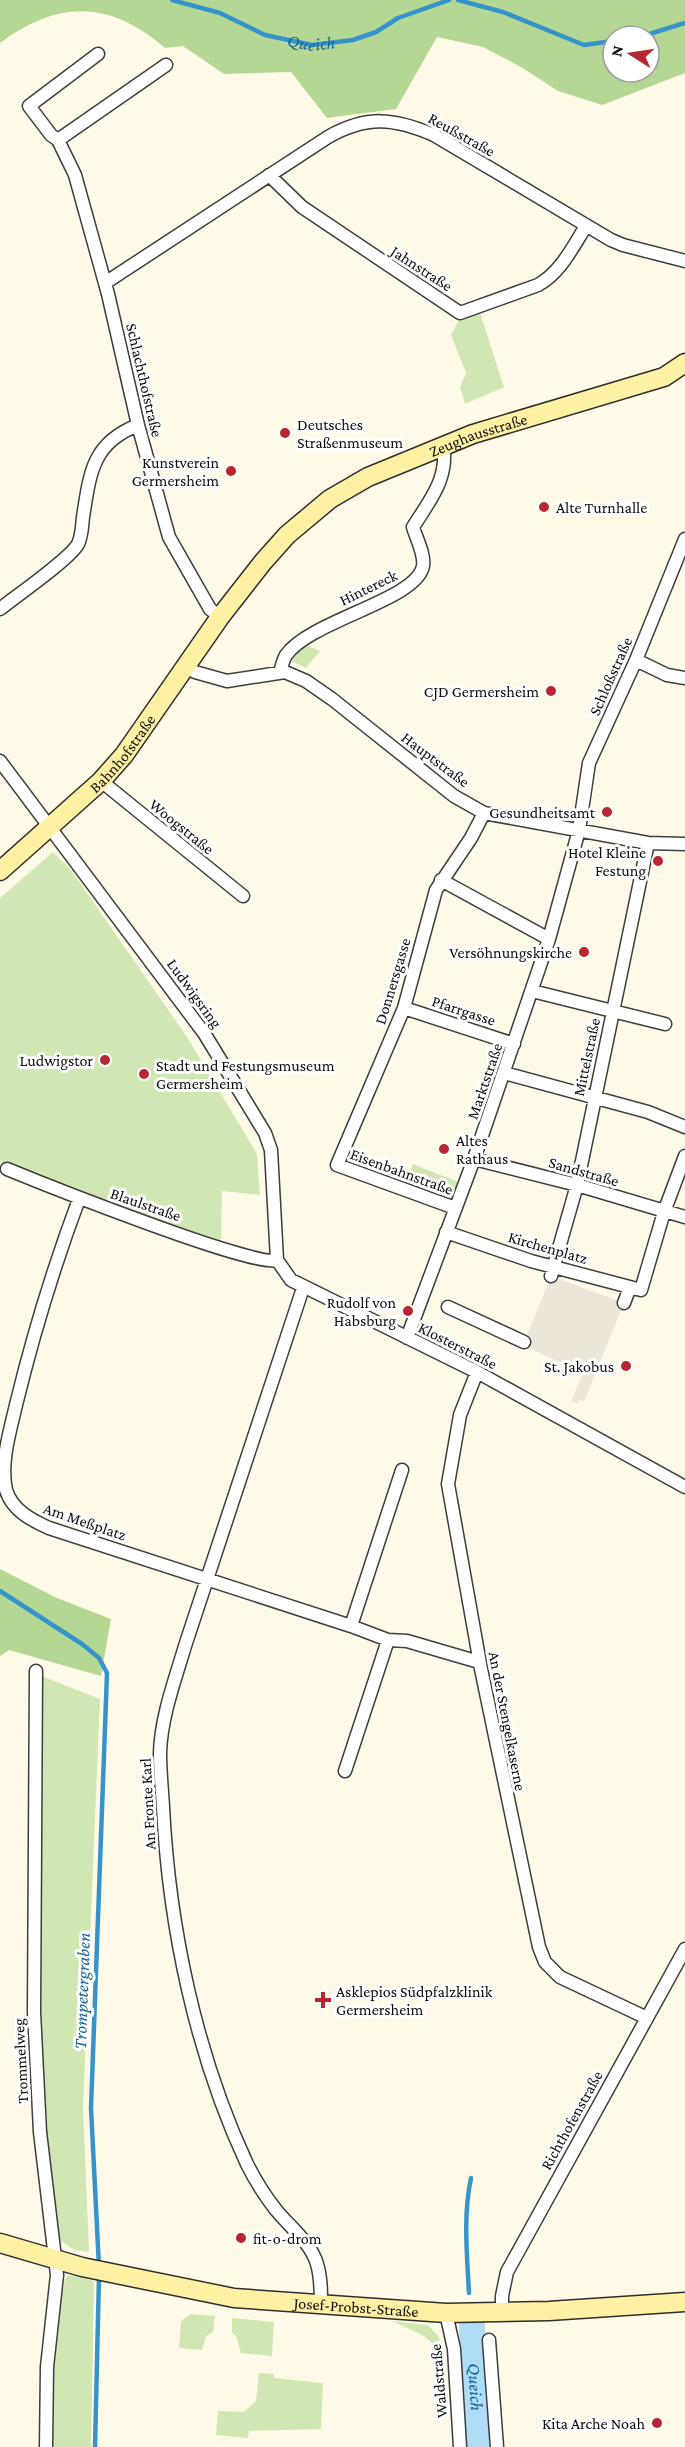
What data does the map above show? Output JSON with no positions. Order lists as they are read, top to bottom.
{
  "streets": {
    "street": [
      "Reußstraße",
      "Jahnstraße",
      "Schlachthofstraße",
      "Zeughausstraße",
      "Hintereck",
      "Schloßstraße",
      "Bahnhofstraße",
      "Hauptstraße",
      "Woogstraße",
      "Donnersgasse",
      "Ludwigsring",
      "Pfarrgasse",
      "Mittelstraße",
      "Marktstraße",
      "Eisenbahnstraße",
      "Sandstraße",
      "Blaulstraße",
      "Kirchenplatz",
      "Klosterstraße",
      "Am Meßplatz",
      "An der Stengelkaserne",
      "An Fronte Karl",
      "Trommelweg",
      "Richthofenstraße",
      "Josef-Probst-Straße",
      "Waldstraße"
    ]
  },
  "crossings": [
    ["Reußstraße", "Jahnstraße"],
    ["Reußstraße", "Schlachthofstraße"],
    ["Schlachthofstraße", "Zeughausstraße"],
    ["Schlachthofstraße", "Bahnhofstraße"],
    ["Zeughausstraße", "Hintereck"],
    ["Zeughausstraße", "Bahnhofstraße"],
    ["Hintereck", "Hauptstraße"],
    ["Schloßstraße", "Hauptstraße"],
    ["Schloßstraße", "Marktstraße"],
    ["Bahnhofstraße", "Hauptstraße"],
    ["Bahnhofstraße", "Woogstraße"],
    ["Bahnhofstraße", "Ludwigsring"],
    ["Hauptstraße", "Donnersgasse"],
    ["Hauptstraße", "Mittelstraße"],
    ["Hauptstraße", "Marktstraße"],
    ["Donnersgasse", "Pfarrgasse"],
    ["Donnersgasse", "Eisenbahnstraße"],
    ["Ludwigsring", "Blaulstraße"],
    ["Ludwigsring", "Klosterstraße"],
    ["Pfarrgasse", "Marktstraße"],
    ["Mittelstraße", "Sandstraße"],
    ["Mittelstraße", "Kirchenplatz"],
    ["Marktstraße", "Eisenbahnstraße"],
    ["Marktstraße", "Sandstraße"],
    ["Marktstraße", "Kirchenplatz"],
    ["Marktstraße", "Klosterstraße"],
    ["Blaulstraße", "Klosterstraße"],
    ["Blaulstraße", "Am Meßplatz"],
    ["Klosterstraße", "An der Stengelkaserne"],
    ["Klosterstraße", "An Fronte Karl"],
    ["Am Meßplatz", "An der Stengelkaserne"],
    ["Am Meßplatz", "An Fronte Karl"],
    ["An der Stengelkaserne", "Richthofenstraße"],
    ["An Fronte Karl", "Josef-Probst-Straße"],
    ["Trommelweg", "Josef-Probst-Straße"],
    ["Richthofenstraße", "Josef-Probst-Straße"],
    ["Josef-Probst-Straße", "Waldstraße"]
  ],
  "water": ["Queich", "Trompetergraben"],
  "places": {
    "other": [
      "Deutsches Straßenmuseum",
      "Kunstverein Germersheim",
      "Alte Turnhalle",
      "CJD Germersheim",
      "Gesundheitsamt",
      "Hotel Kleine Festung",
      "Versöhnungskirche",
      "Ludwigstor",
      "Stadt und Festungsmuseum Germersheim",
      "Altes Rathaus",
      "Rudolf von Habsburg",
      "St. Jakobus",
      "fit-o-drom",
      "Kita Arche Noah"
    ],
    "health": ["Asklepios Südpfalzklinik Germersheim"]
  },
  "north": "left"
}
